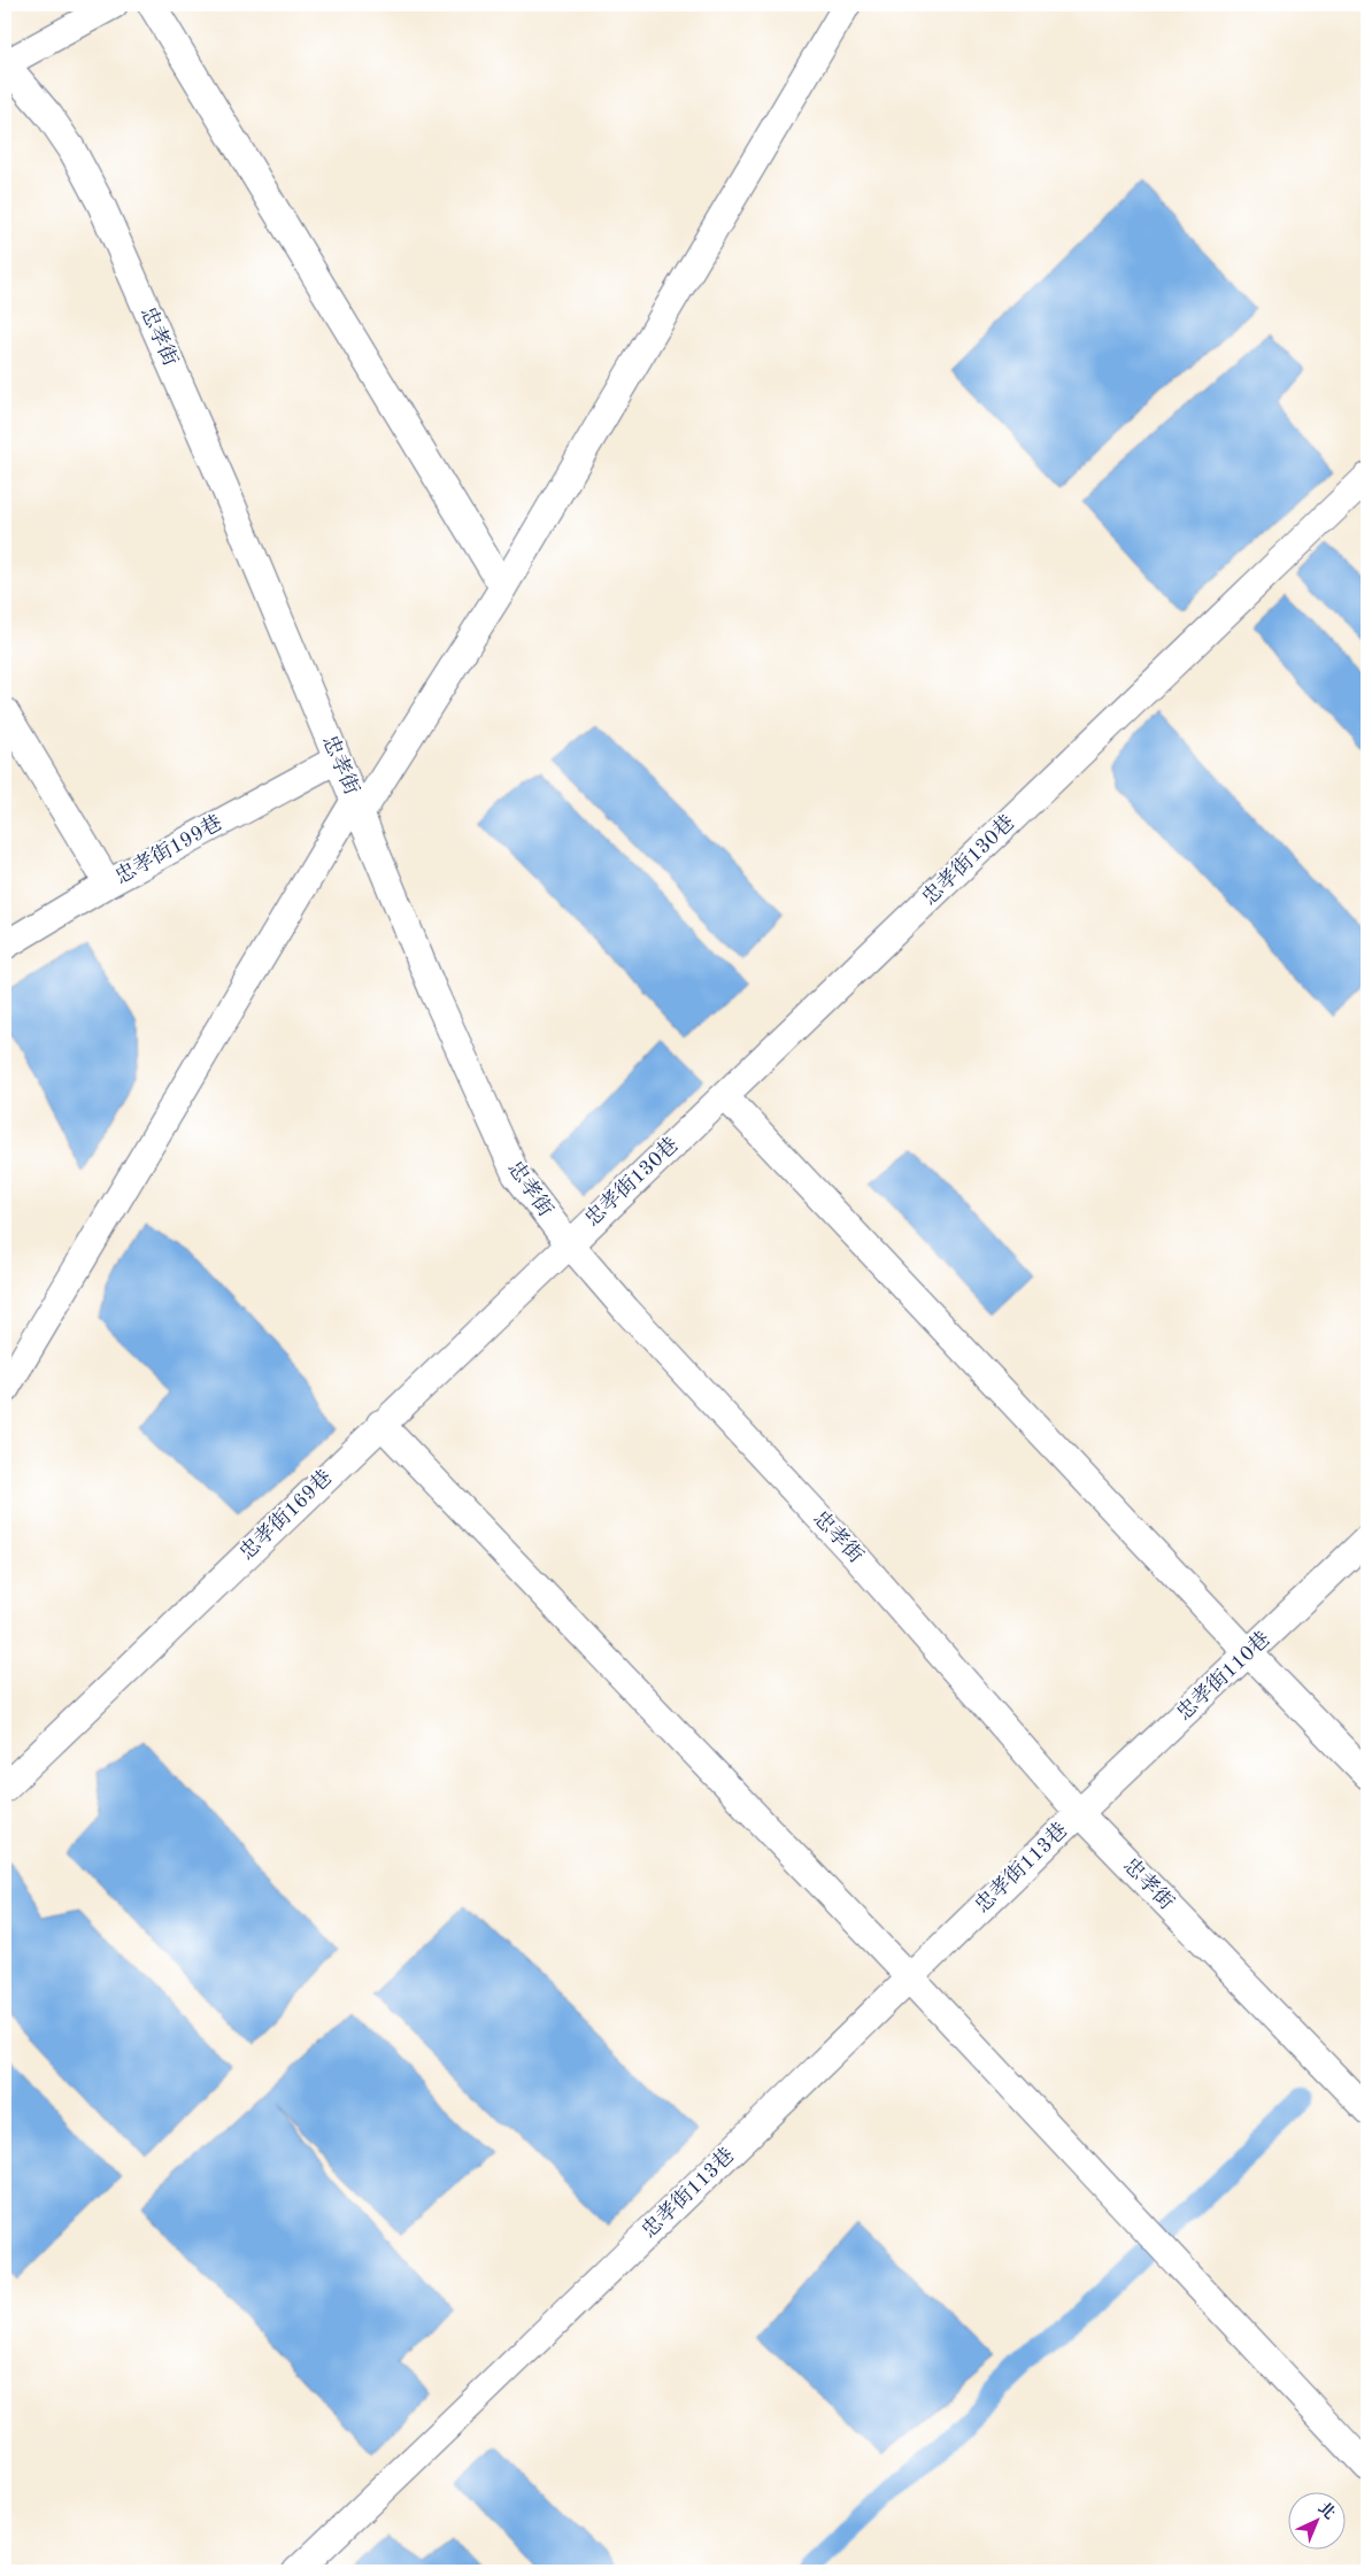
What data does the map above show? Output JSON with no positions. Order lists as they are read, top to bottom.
{
  "streets": {
    "street": [
      "忠孝街",
      "忠孝街199巷",
      "忠孝街130巷",
      "忠孝街169巷",
      "忠孝街110巷",
      "忠孝街113巷"
    ]
  },
  "crossings": [
    ["忠孝街", "忠孝街199巷"],
    ["忠孝街", "忠孝街130巷"],
    ["忠孝街", "忠孝街169巷"],
    ["忠孝街", "忠孝街110巷"],
    ["忠孝街", "忠孝街113巷"],
    ["忠孝街130巷", "忠孝街169巷"],
    ["忠孝街110巷", "忠孝街113巷"]
  ],
  "north": "top right"
}
